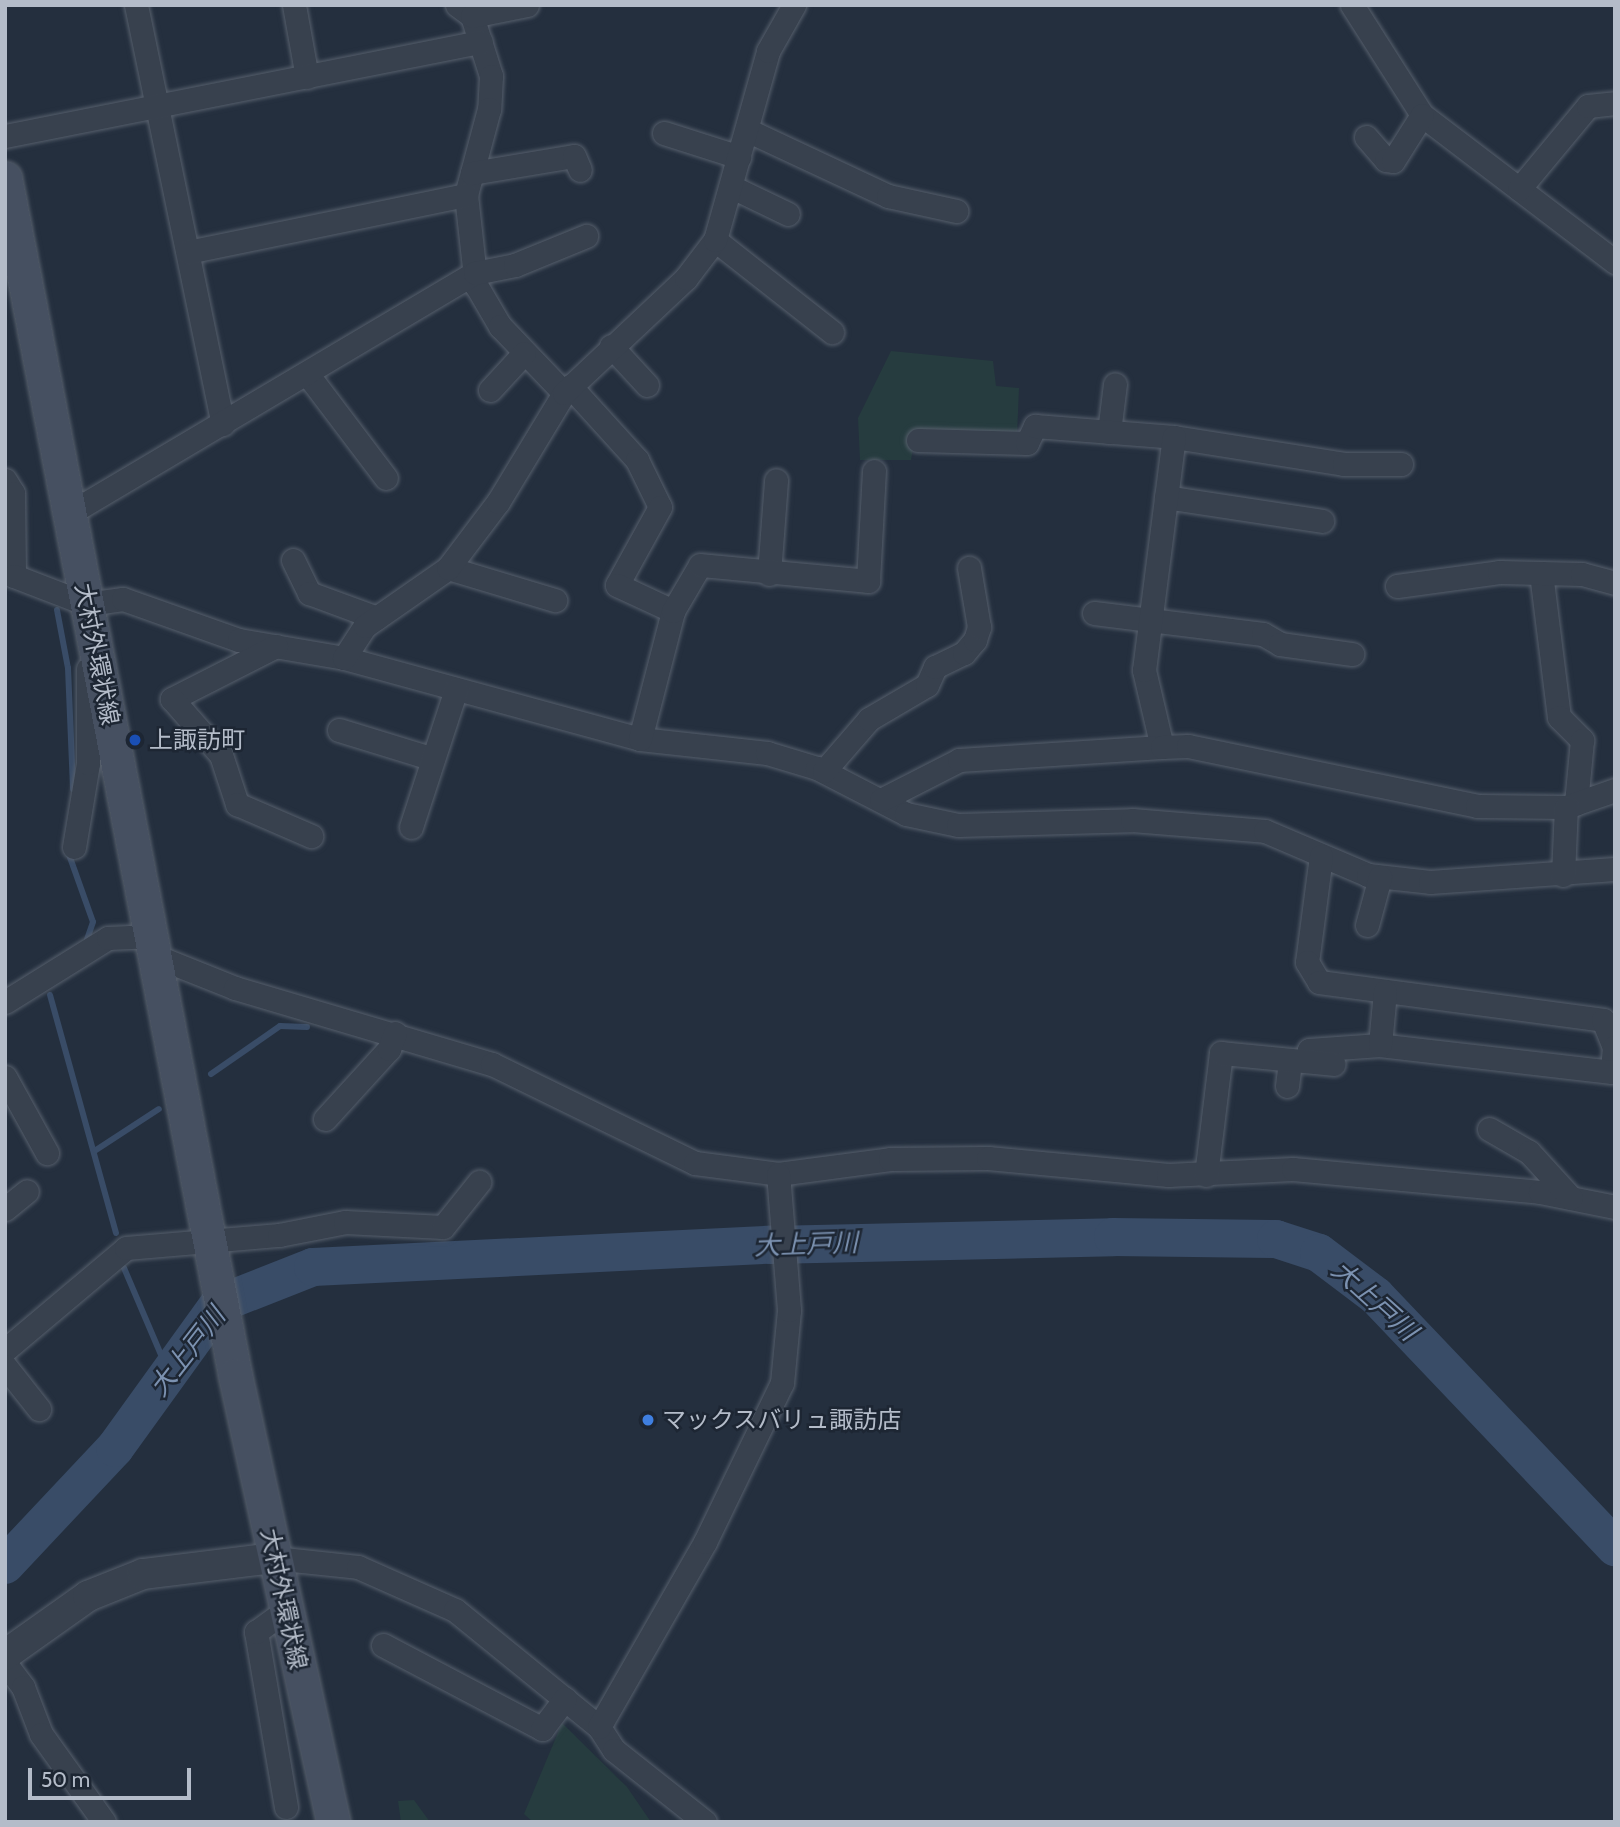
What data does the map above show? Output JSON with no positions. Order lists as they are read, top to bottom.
{
  "streets": {
    "main road": ["大村外環状線"]
  },
  "water": ["大上戸川"],
  "places": ["上諏訪町", "マックスバリュ諏訪店"],
  "scale_bar": "50 m"
}
